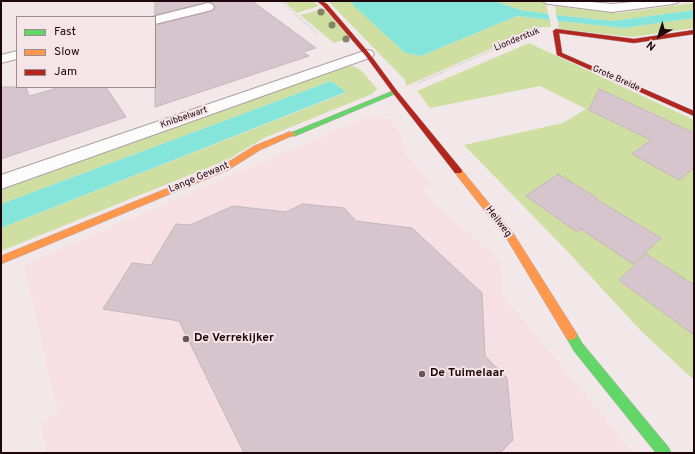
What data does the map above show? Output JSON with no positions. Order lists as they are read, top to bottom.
{
  "streets": {
    "street": [
      "Grote Breide",
      "Knibbelwart",
      "Lange Gewant",
      "Heilweg"
    ],
    "path": ["Lionderstuk"]
  },
  "crossings": [
    ["Lionderstuk", "Grote Breide"],
    ["Lionderstuk", "Lange Gewant"],
    ["Lionderstuk", "Heilweg"],
    ["Knibbelwart", "Heilweg"],
    ["Lange Gewant", "Heilweg"]
  ],
  "places": ["De Verrekijker", "De Tuimelaar"],
  "legend": ["Fast", "Slow", "Jam"],
  "north": "bottom left"
}
